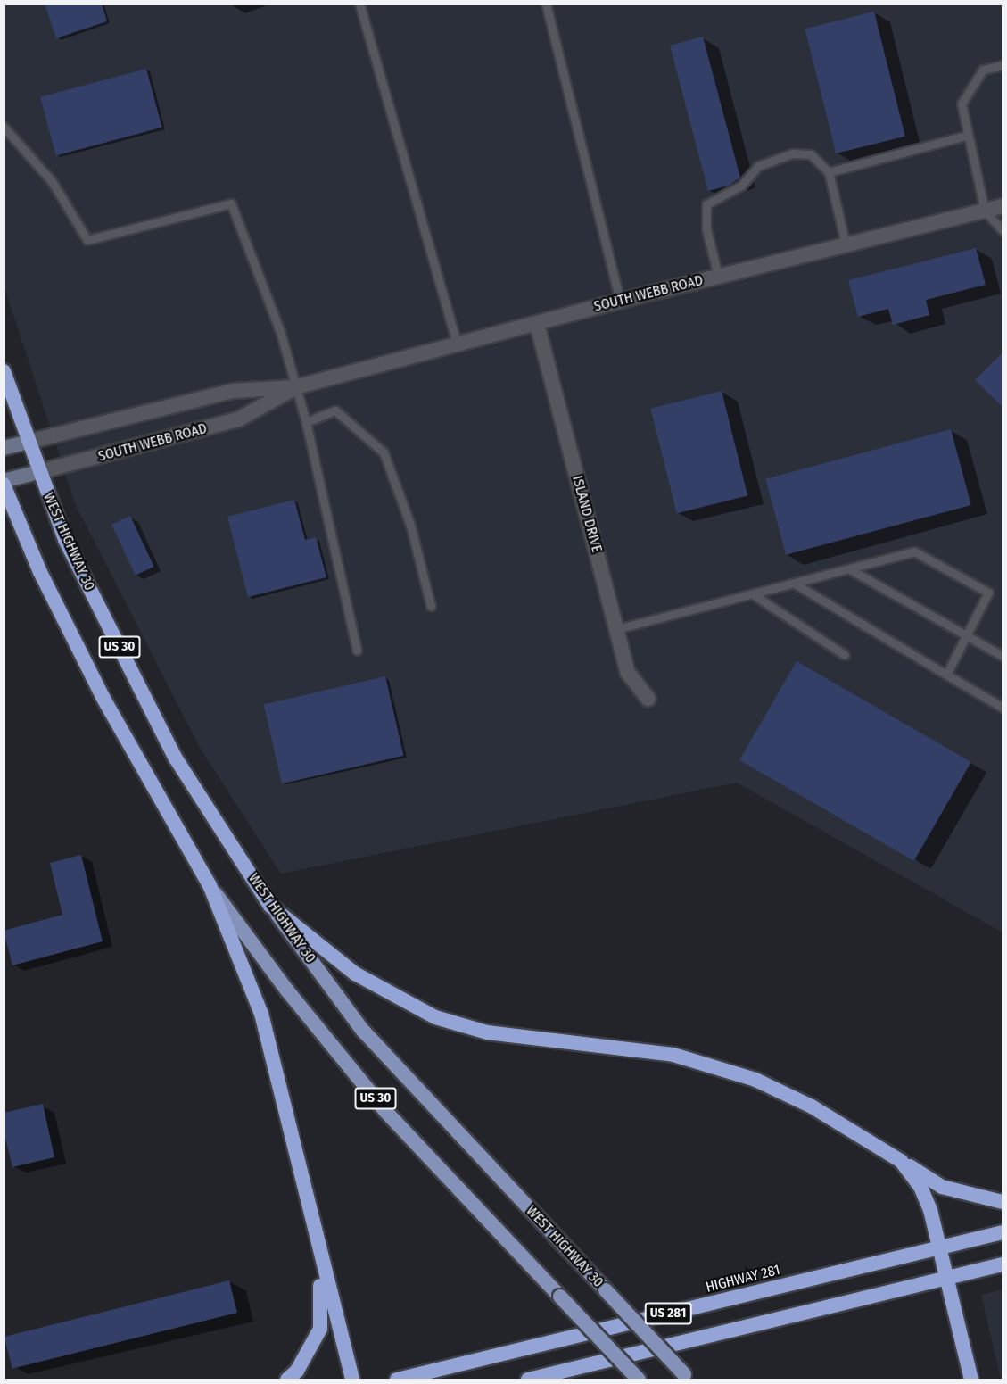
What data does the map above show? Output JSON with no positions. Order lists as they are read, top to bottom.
{
  "streets": {
    "highway": [
      "WEST HIGHWAY 30",
      "US 30",
      "HIGHWAY 281",
      "US 281"
    ],
    "main road": ["SOUTH WEBB ROAD"],
    "street": ["ISLAND DRIVE"]
  },
  "crossings": [
    ["SOUTH WEBB ROAD", "ISLAND DRIVE"],
    ["SOUTH WEBB ROAD", "WEST HIGHWAY 30"],
    ["SOUTH WEBB ROAD", "US 30"]
  ]
}
